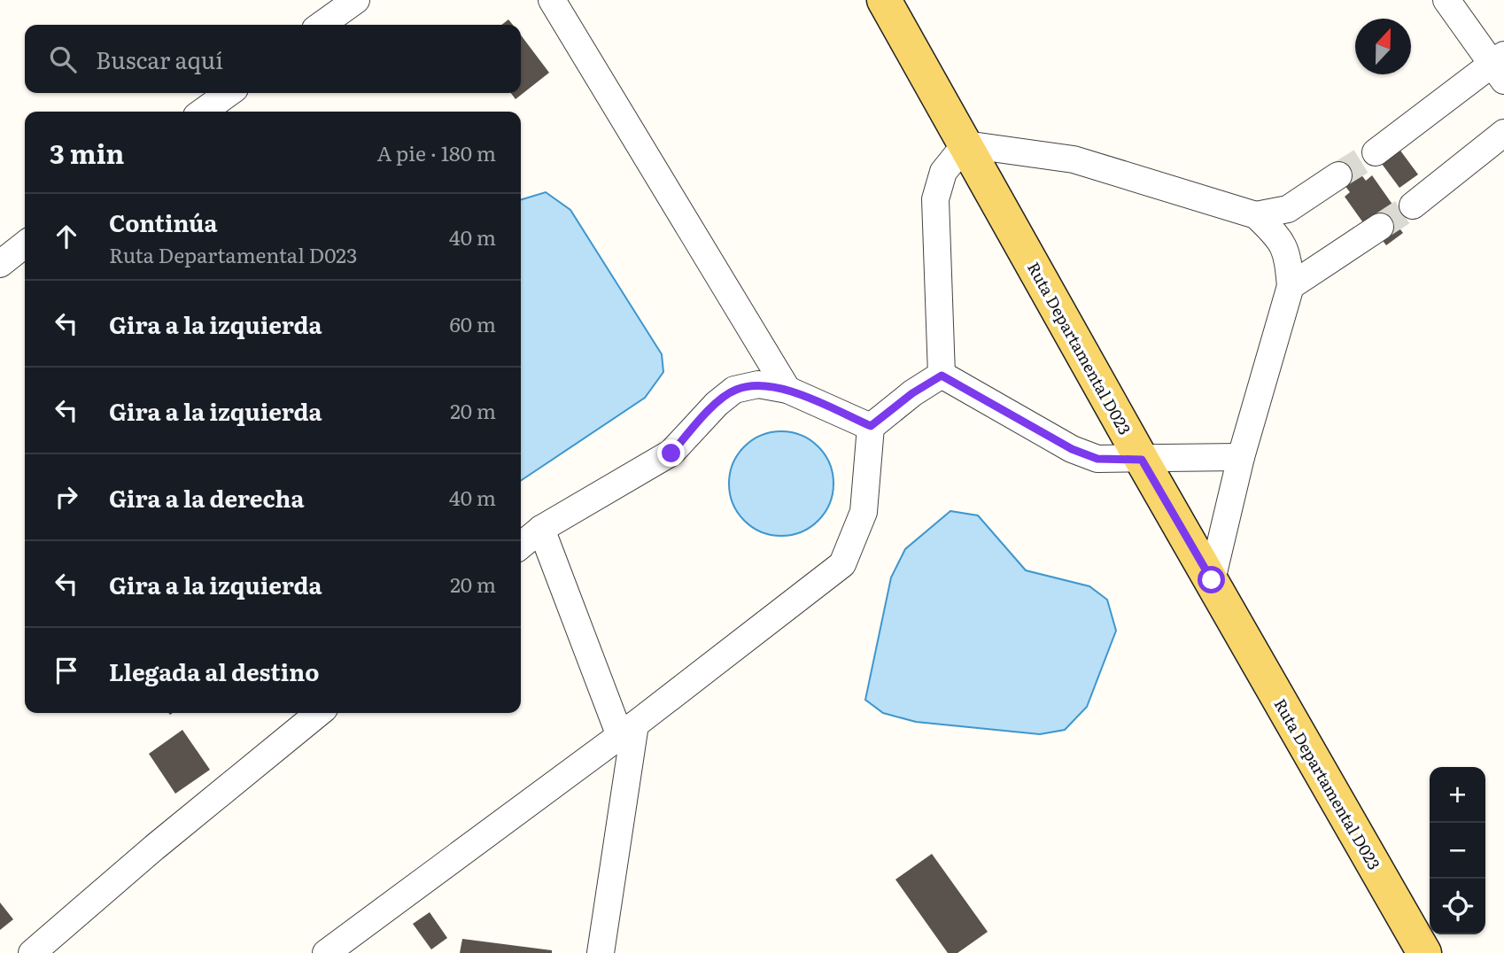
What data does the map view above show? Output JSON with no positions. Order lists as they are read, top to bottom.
{
  "streets": {
    "main road": ["Ruta Departamental D023"]
  },
  "north": "top",
  "page": {
    "search": "Buscar aquí",
    "heading": ["3 min", "A pie · 180 m"],
    "list": [
      ["Continúa", "Ruta Departamental D023", "40 m"],
      ["Gira a la izquierda", "60 m"],
      ["Gira a la izquierda", "20 m"],
      ["Gira a la derecha", "40 m"],
      ["Gira a la izquierda", "20 m"],
      "Llegada al destino"
    ],
    "map_buttons": ["+", "−"]
  }
}
